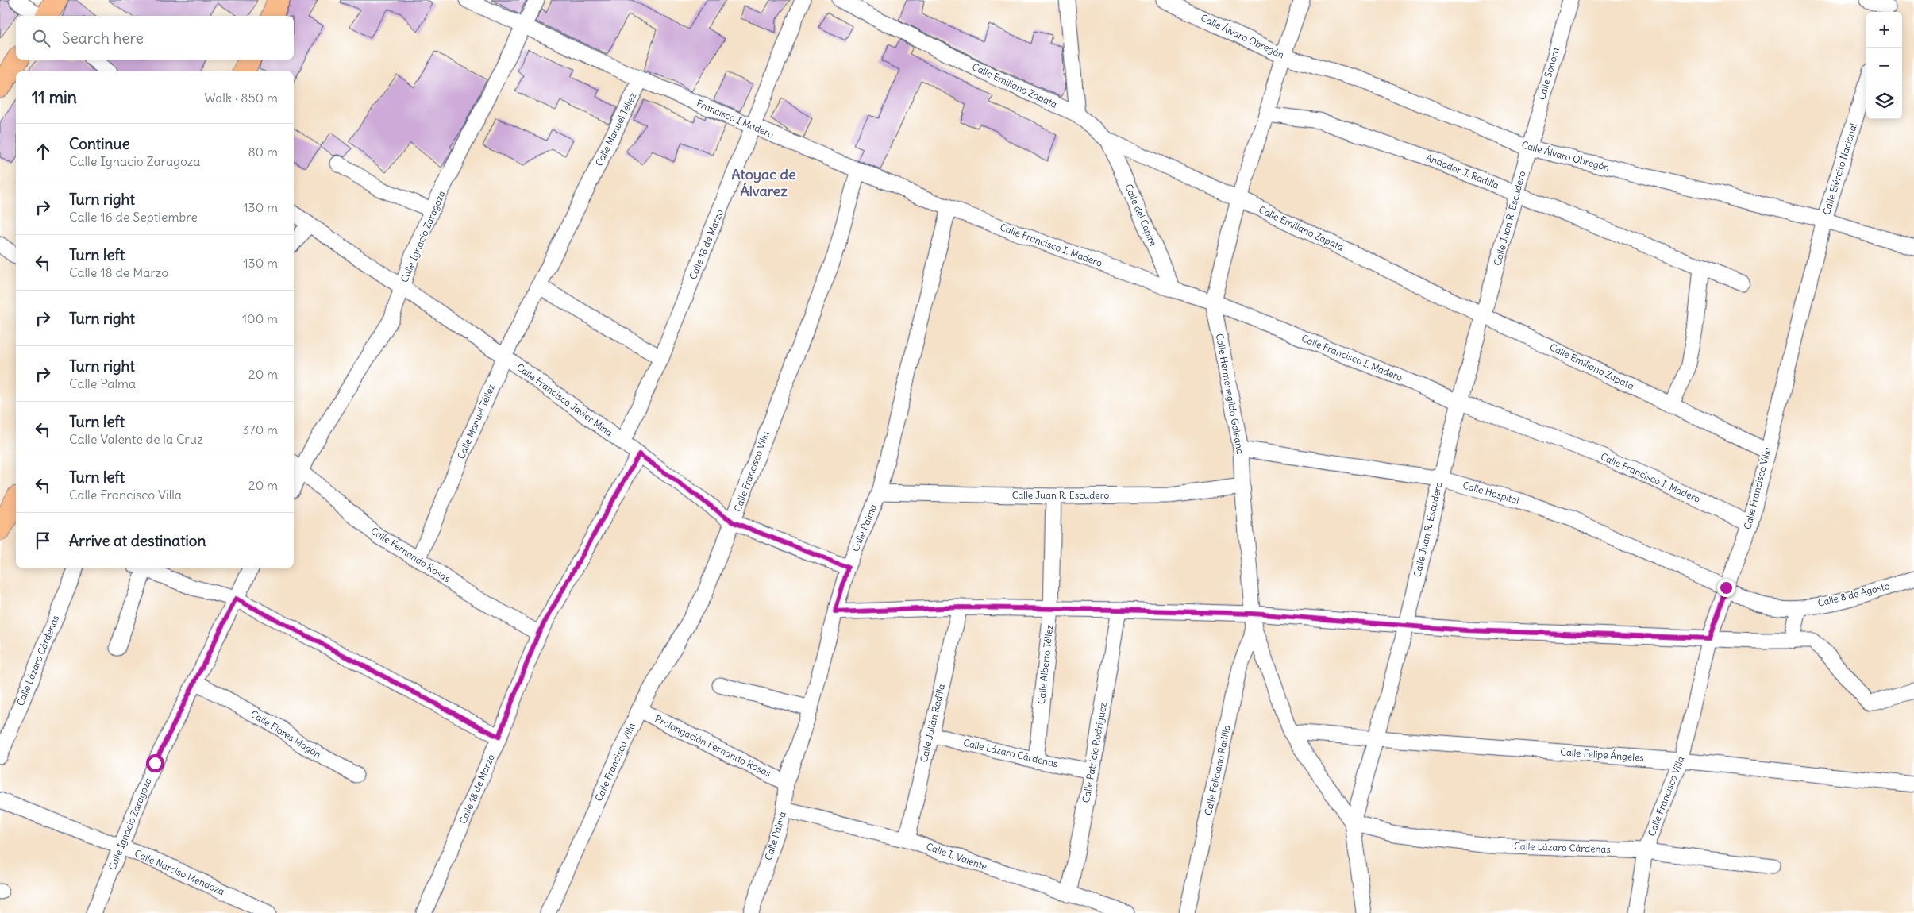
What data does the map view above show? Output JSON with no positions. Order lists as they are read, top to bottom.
{
  "streets": {
    "street": [
      "Calle Álvaro Obregón",
      "Calle Sonora",
      "Calle Emiliano Zapata",
      "Francisco I Madero",
      "Calle Manuel Téllez",
      "Calle Ejército Nacional",
      "Andador J. Radilla",
      "Calle del Capire",
      "Calle Juan R. Escudero",
      "Calle Ignacio Zaragoza",
      "Calle 18 de Marzo",
      "Calle Francisco I. Madero",
      "Calle Hermenegildo Galeana",
      "Calle Francisco Javier Mina",
      "Calle Francisco Villa",
      "Calle Hospital",
      "Calle Palma",
      "Calle Fernando Rosas",
      "Calle 8 de Agosto",
      "Calle Lázaro Cárdenas",
      "Calle Alberto Téllez",
      "Calle Julián Radilla",
      "Calle Flores Magón",
      "Prolongación Fernando Rosas",
      "Calle Patricio Rodríguez",
      "Calle Felipe Ángeles",
      "Calle Feliciano Radilla",
      "Calle I. Valente",
      "Calle Narciso Mendoza"
    ]
  },
  "crossings": [
    ["Calle Álvaro Obregón", "Calle Sonora"],
    ["Calle Álvaro Obregón", "Calle Ejército Nacional"],
    ["Calle Álvaro Obregón", "Calle Juan R. Escudero"],
    ["Calle Álvaro Obregón", "Calle Hermenegildo Galeana"],
    ["Calle Álvaro Obregón", "Calle Francisco Villa"],
    ["Calle Sonora", "Calle Juan R. Escudero"],
    ["Calle Emiliano Zapata", "Calle del Capire"],
    ["Calle Emiliano Zapata", "Calle Juan R. Escudero"],
    ["Calle Emiliano Zapata", "Calle Hermenegildo Galeana"],
    ["Calle Emiliano Zapata", "Calle Francisco Villa"],
    ["Francisco I Madero", "Calle Manuel Téllez"],
    ["Francisco I Madero", "Calle Ignacio Zaragoza"],
    ["Francisco I Madero", "Calle 18 de Marzo"],
    ["Francisco I Madero", "Calle Francisco I. Madero"],
    ["Francisco I Madero", "Calle Francisco Villa"],
    ["Francisco I Madero", "Calle Palma"],
    ["Calle Manuel Téllez", "Calle Francisco Javier Mina"],
    ["Calle Manuel Téllez", "Calle Fernando Rosas"],
    ["Calle Ejército Nacional", "Calle Francisco Villa"],
    ["Andador J. Radilla", "Calle Juan R. Escudero"],
    ["Andador J. Radilla", "Calle Hermenegildo Galeana"],
    ["Calle del Capire", "Calle Francisco I. Madero"],
    ["Calle Juan R. Escudero", "Calle Francisco I. Madero"],
    ["Calle Juan R. Escudero", "Calle Hermenegildo Galeana"],
    ["Calle Juan R. Escudero", "Calle Hospital"],
    ["Calle Juan R. Escudero", "Calle Palma"],
    ["Calle Juan R. Escudero", "Calle Lázaro Cárdenas"],
    ["Calle Juan R. Escudero", "Calle Alberto Téllez"],
    ["Calle Juan R. Escudero", "Calle Felipe Ángeles"],
    ["Calle Ignacio Zaragoza", "Calle Francisco Javier Mina"],
    ["Calle Ignacio Zaragoza", "Calle Fernando Rosas"],
    ["Calle Ignacio Zaragoza", "Calle Flores Magón"],
    ["Calle Ignacio Zaragoza", "Calle Narciso Mendoza"],
    ["Calle 18 de Marzo", "Calle Francisco Javier Mina"],
    ["Calle 18 de Marzo", "Calle Fernando Rosas"],
    ["Calle Francisco I. Madero", "Calle Hermenegildo Galeana"],
    ["Calle Francisco I. Madero", "Calle Francisco Villa"],
    ["Calle Francisco I. Madero", "Calle Palma"],
    ["Calle Hermenegildo Galeana", "Calle Hospital"],
    ["Calle Hermenegildo Galeana", "Calle Lázaro Cárdenas"],
    ["Calle Hermenegildo Galeana", "Calle Felipe Ángeles"],
    ["Calle Hermenegildo Galeana", "Calle Feliciano Radilla"],
    ["Calle Francisco Javier Mina", "Calle Francisco Villa"],
    ["Calle Francisco Javier Mina", "Calle Palma"],
    ["Calle Francisco Villa", "Calle Hospital"],
    ["Calle Francisco Villa", "Calle 8 de Agosto"],
    ["Calle Francisco Villa", "Calle Lázaro Cárdenas"],
    ["Calle Francisco Villa", "Prolongación Fernando Rosas"],
    ["Calle Francisco Villa", "Calle Felipe Ángeles"],
    ["Calle Hospital", "Calle 8 de Agosto"],
    ["Calle Palma", "Prolongación Fernando Rosas"],
    ["Calle Palma", "Calle I. Valente"],
    ["Calle Lázaro Cárdenas", "Calle Alberto Téllez"],
    ["Calle Lázaro Cárdenas", "Calle Julián Radilla"],
    ["Calle Lázaro Cárdenas", "Calle Patricio Rodríguez"],
    ["Calle Julián Radilla", "Calle I. Valente"],
    ["Calle Patricio Rodríguez", "Calle I. Valente"]
  ],
  "districts": ["Atoyac de Álvarez"],
  "page": {
    "map_buttons": ["+", "−"],
    "search": "Search here",
    "heading": ["11 min", "Walk · 850 m"],
    "list": [
      ["Continue", "Calle Ignacio Zaragoza", "80 m"],
      ["Turn right", "Calle 16 de Septiembre", "130 m"],
      ["Turn left", "Calle 18 de Marzo", "130 m"],
      ["Turn right", "100 m"],
      ["Turn right", "Calle Palma", "20 m"],
      ["Turn left", "Calle Valente de la Cruz", "370 m"],
      ["Turn left", "Calle Francisco Villa", "20 m"],
      "Arrive at destination"
    ]
  }
}
